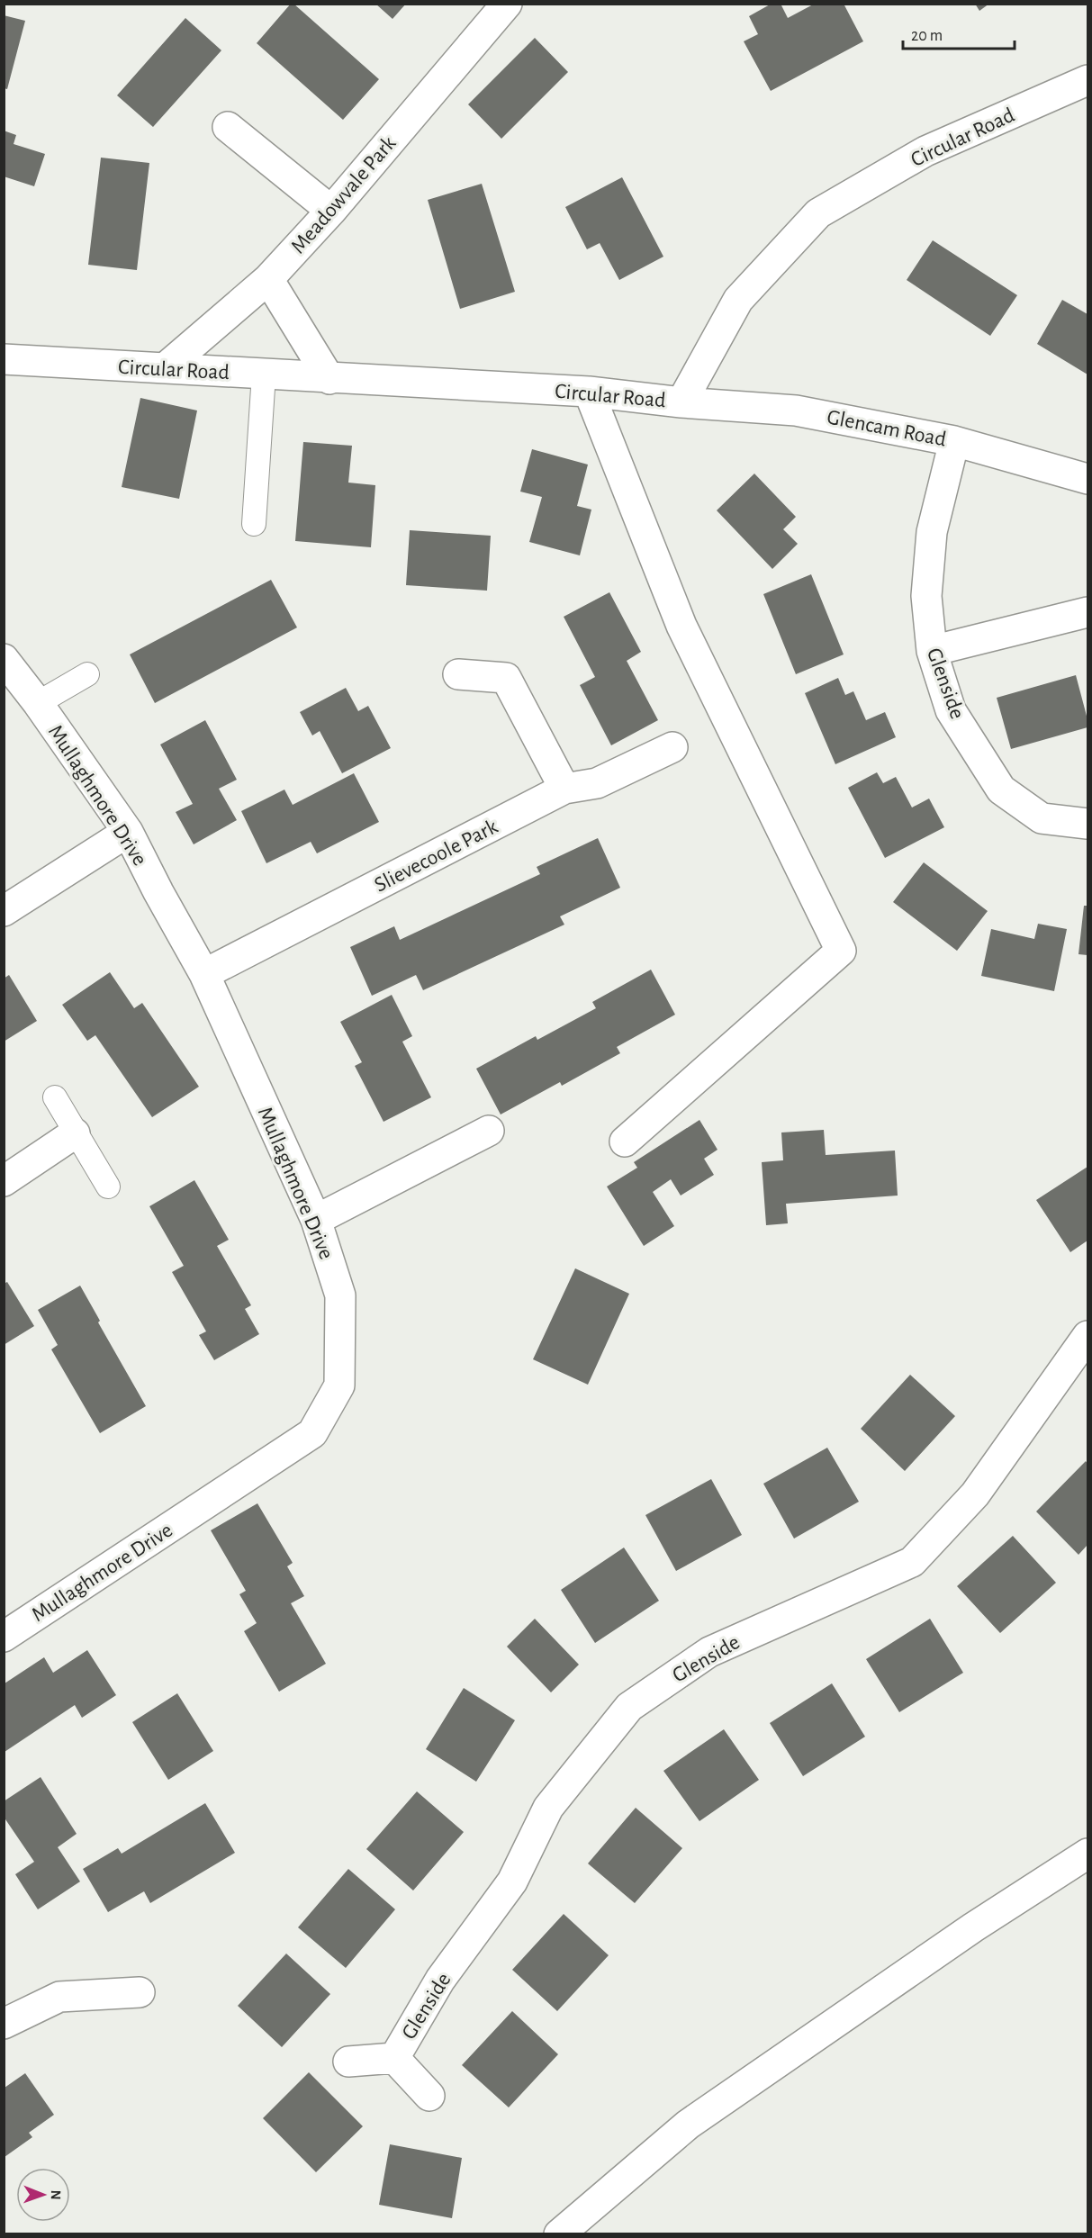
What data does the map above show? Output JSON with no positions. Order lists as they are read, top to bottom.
{
  "streets": {
    "street": [
      "Circular Road",
      "Meadowvale Park",
      "Glencam Road",
      "Glenside",
      "Mullaghmore Drive",
      "Slievecoole Park"
    ]
  },
  "crossings": [
    ["Circular Road", "Meadowvale Park"],
    ["Circular Road", "Glencam Road"],
    ["Glencam Road", "Glenside"],
    ["Mullaghmore Drive", "Slievecoole Park"]
  ],
  "scale_bar": "20 m",
  "north": "right"
}
